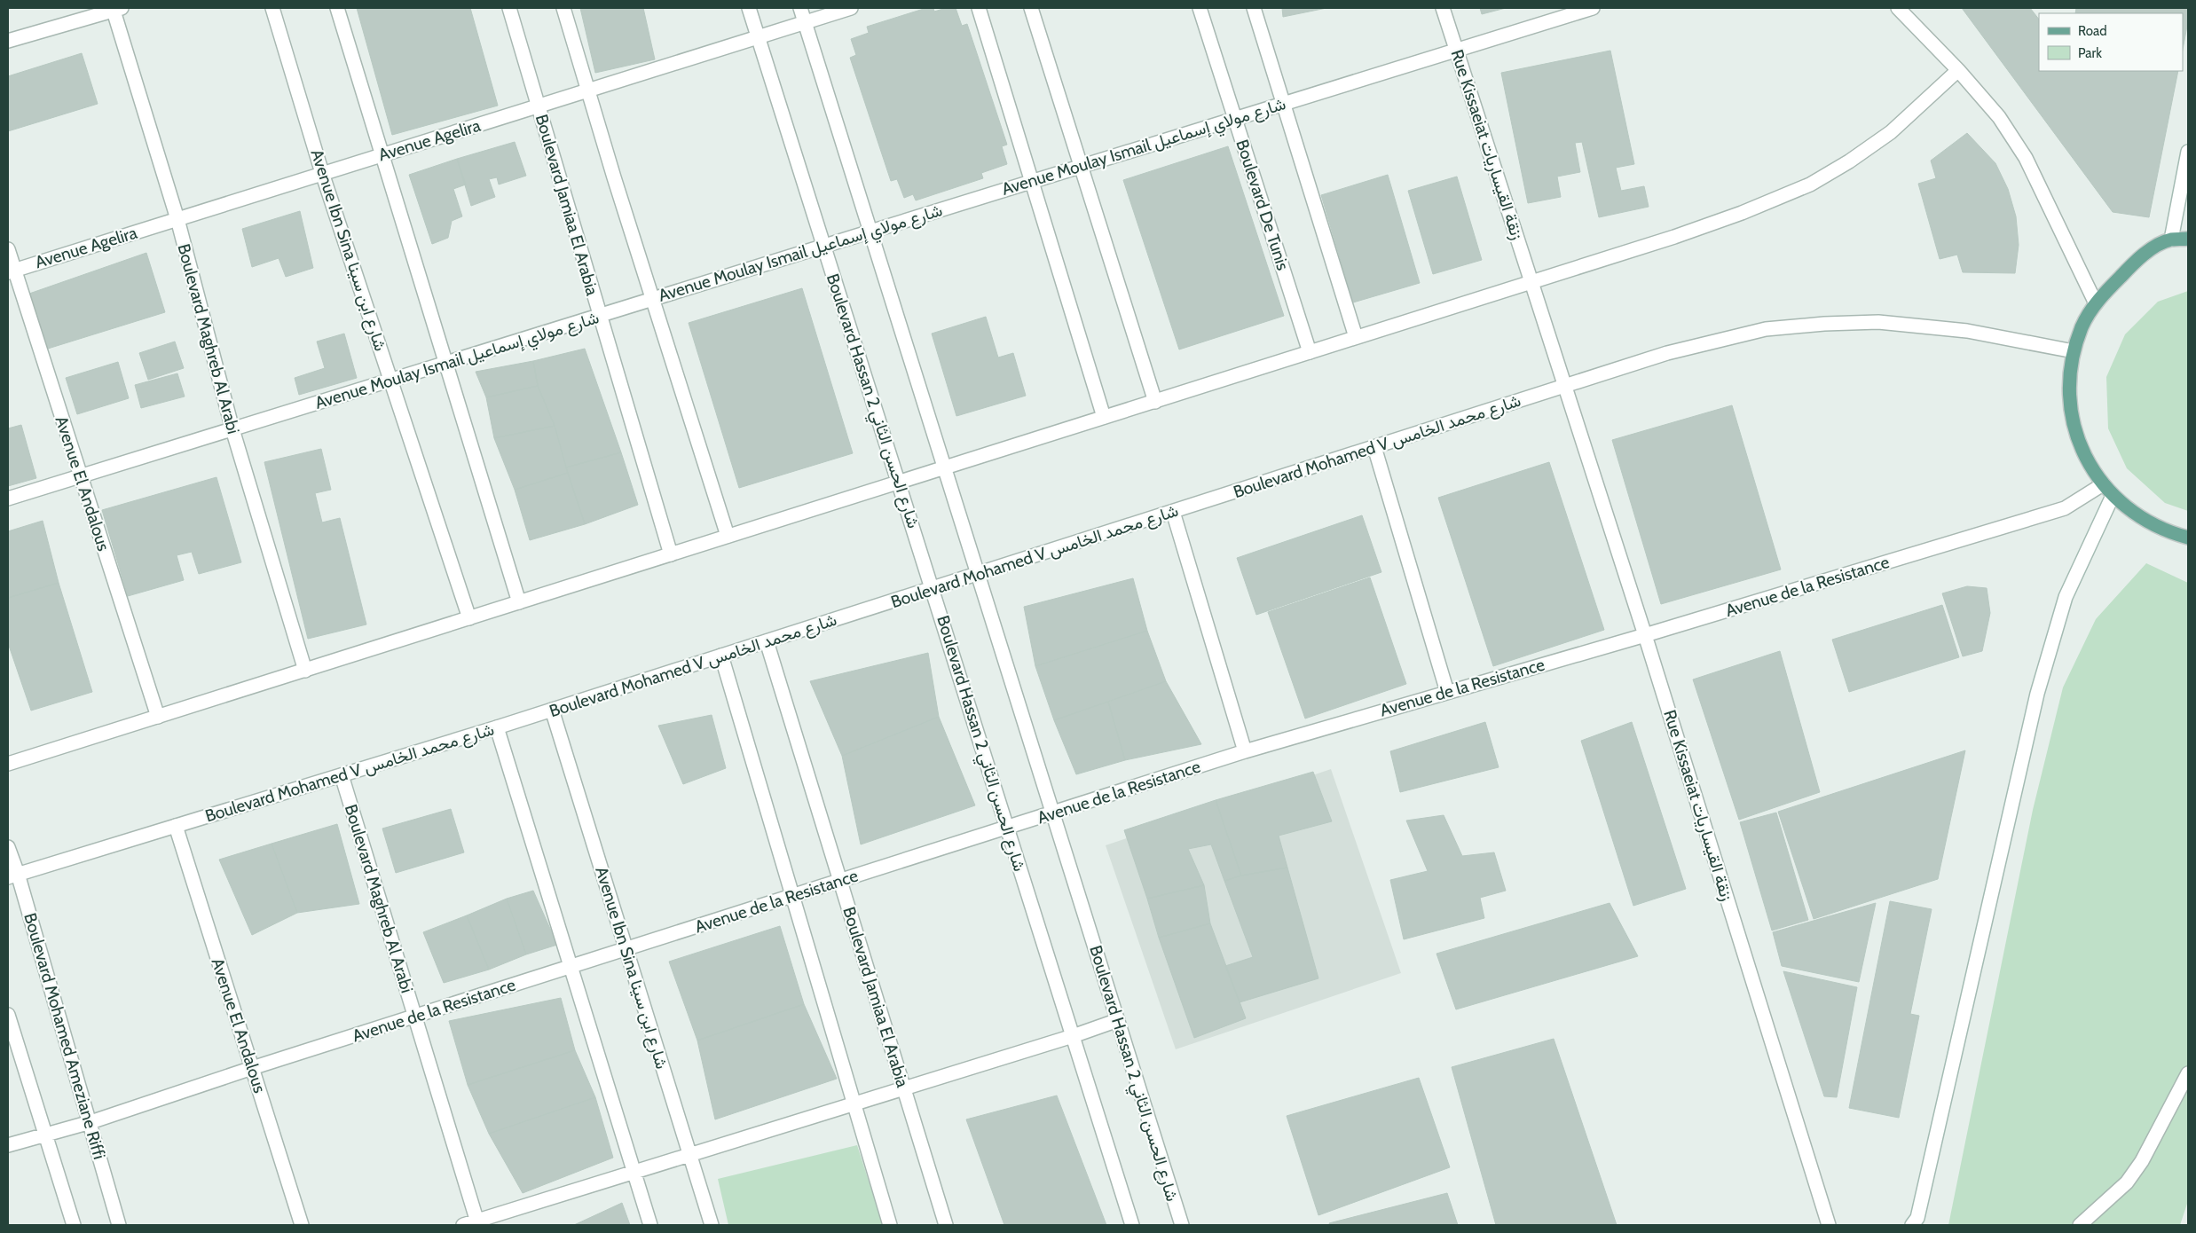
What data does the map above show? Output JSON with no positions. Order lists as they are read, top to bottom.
{
  "streets": {
    "street": [
      "Avenue Agelira",
      "Rue Kissaeiat زنقة القيساريات",
      "Avenue Moulay Ismail شارع مولاي إسماعيل",
      "Boulevard Jamiaa El Arabia",
      "Boulevard De Tunis",
      "Avenue Ibn Sina شارع ابن سينا",
      "Boulevard Maghreb Al Arabi",
      "Boulevard Hassan 2 شارع الحسن الثاني",
      "Boulevard Mohamed V شارع محمد الخامس",
      "Avenue El Andalous",
      "Avenue de la Resistance",
      "Boulevard Mohamed Ameziane Riffi"
    ]
  },
  "crossings": [
    ["Avenue Agelira", "Boulevard Jamiaa El Arabia"],
    ["Avenue Agelira", "Avenue Ibn Sina شارع ابن سينا"],
    ["Avenue Agelira", "Boulevard Maghreb Al Arabi"],
    ["Avenue Agelira", "Boulevard Hassan 2 شارع الحسن الثاني"],
    ["Avenue Agelira", "Avenue El Andalous"],
    ["Rue Kissaeiat زنقة القيساريات", "Avenue Moulay Ismail شارع مولاي إسماعيل"],
    ["Rue Kissaeiat زنقة القيساريات", "Boulevard Mohamed V شارع محمد الخامس"],
    ["Rue Kissaeiat زنقة القيساريات", "Avenue de la Resistance"],
    ["Avenue Moulay Ismail شارع مولاي إسماعيل", "Boulevard Jamiaa El Arabia"],
    ["Avenue Moulay Ismail شارع مولاي إسماعيل", "Boulevard De Tunis"],
    ["Avenue Moulay Ismail شارع مولاي إسماعيل", "Avenue Ibn Sina شارع ابن سينا"],
    ["Avenue Moulay Ismail شارع مولاي إسماعيل", "Boulevard Maghreb Al Arabi"],
    ["Avenue Moulay Ismail شارع مولاي إسماعيل", "Boulevard Hassan 2 شارع الحسن الثاني"],
    ["Avenue Moulay Ismail شارع مولاي إسماعيل", "Avenue El Andalous"],
    ["Boulevard Jamiaa El Arabia", "Boulevard Mohamed V شارع محمد الخامس"],
    ["Boulevard Jamiaa El Arabia", "Avenue de la Resistance"],
    ["Avenue Ibn Sina شارع ابن سينا", "Boulevard Mohamed V شارع محمد الخامس"],
    ["Avenue Ibn Sina شارع ابن سينا", "Avenue de la Resistance"],
    ["Boulevard Maghreb Al Arabi", "Boulevard Mohamed V شارع محمد الخامس"],
    ["Boulevard Maghreb Al Arabi", "Avenue de la Resistance"],
    ["Boulevard Hassan 2 شارع الحسن الثاني", "Boulevard Mohamed V شارع محمد الخامس"],
    ["Boulevard Hassan 2 شارع الحسن الثاني", "Avenue de la Resistance"],
    ["Boulevard Mohamed V شارع محمد الخامس", "Avenue El Andalous"],
    ["Boulevard Mohamed V شارع محمد الخامس", "Boulevard Mohamed Ameziane Riffi"],
    ["Avenue El Andalous", "Avenue de la Resistance"],
    ["Avenue de la Resistance", "Boulevard Mohamed Ameziane Riffi"]
  ],
  "legend": ["Road", "Park"]
}
